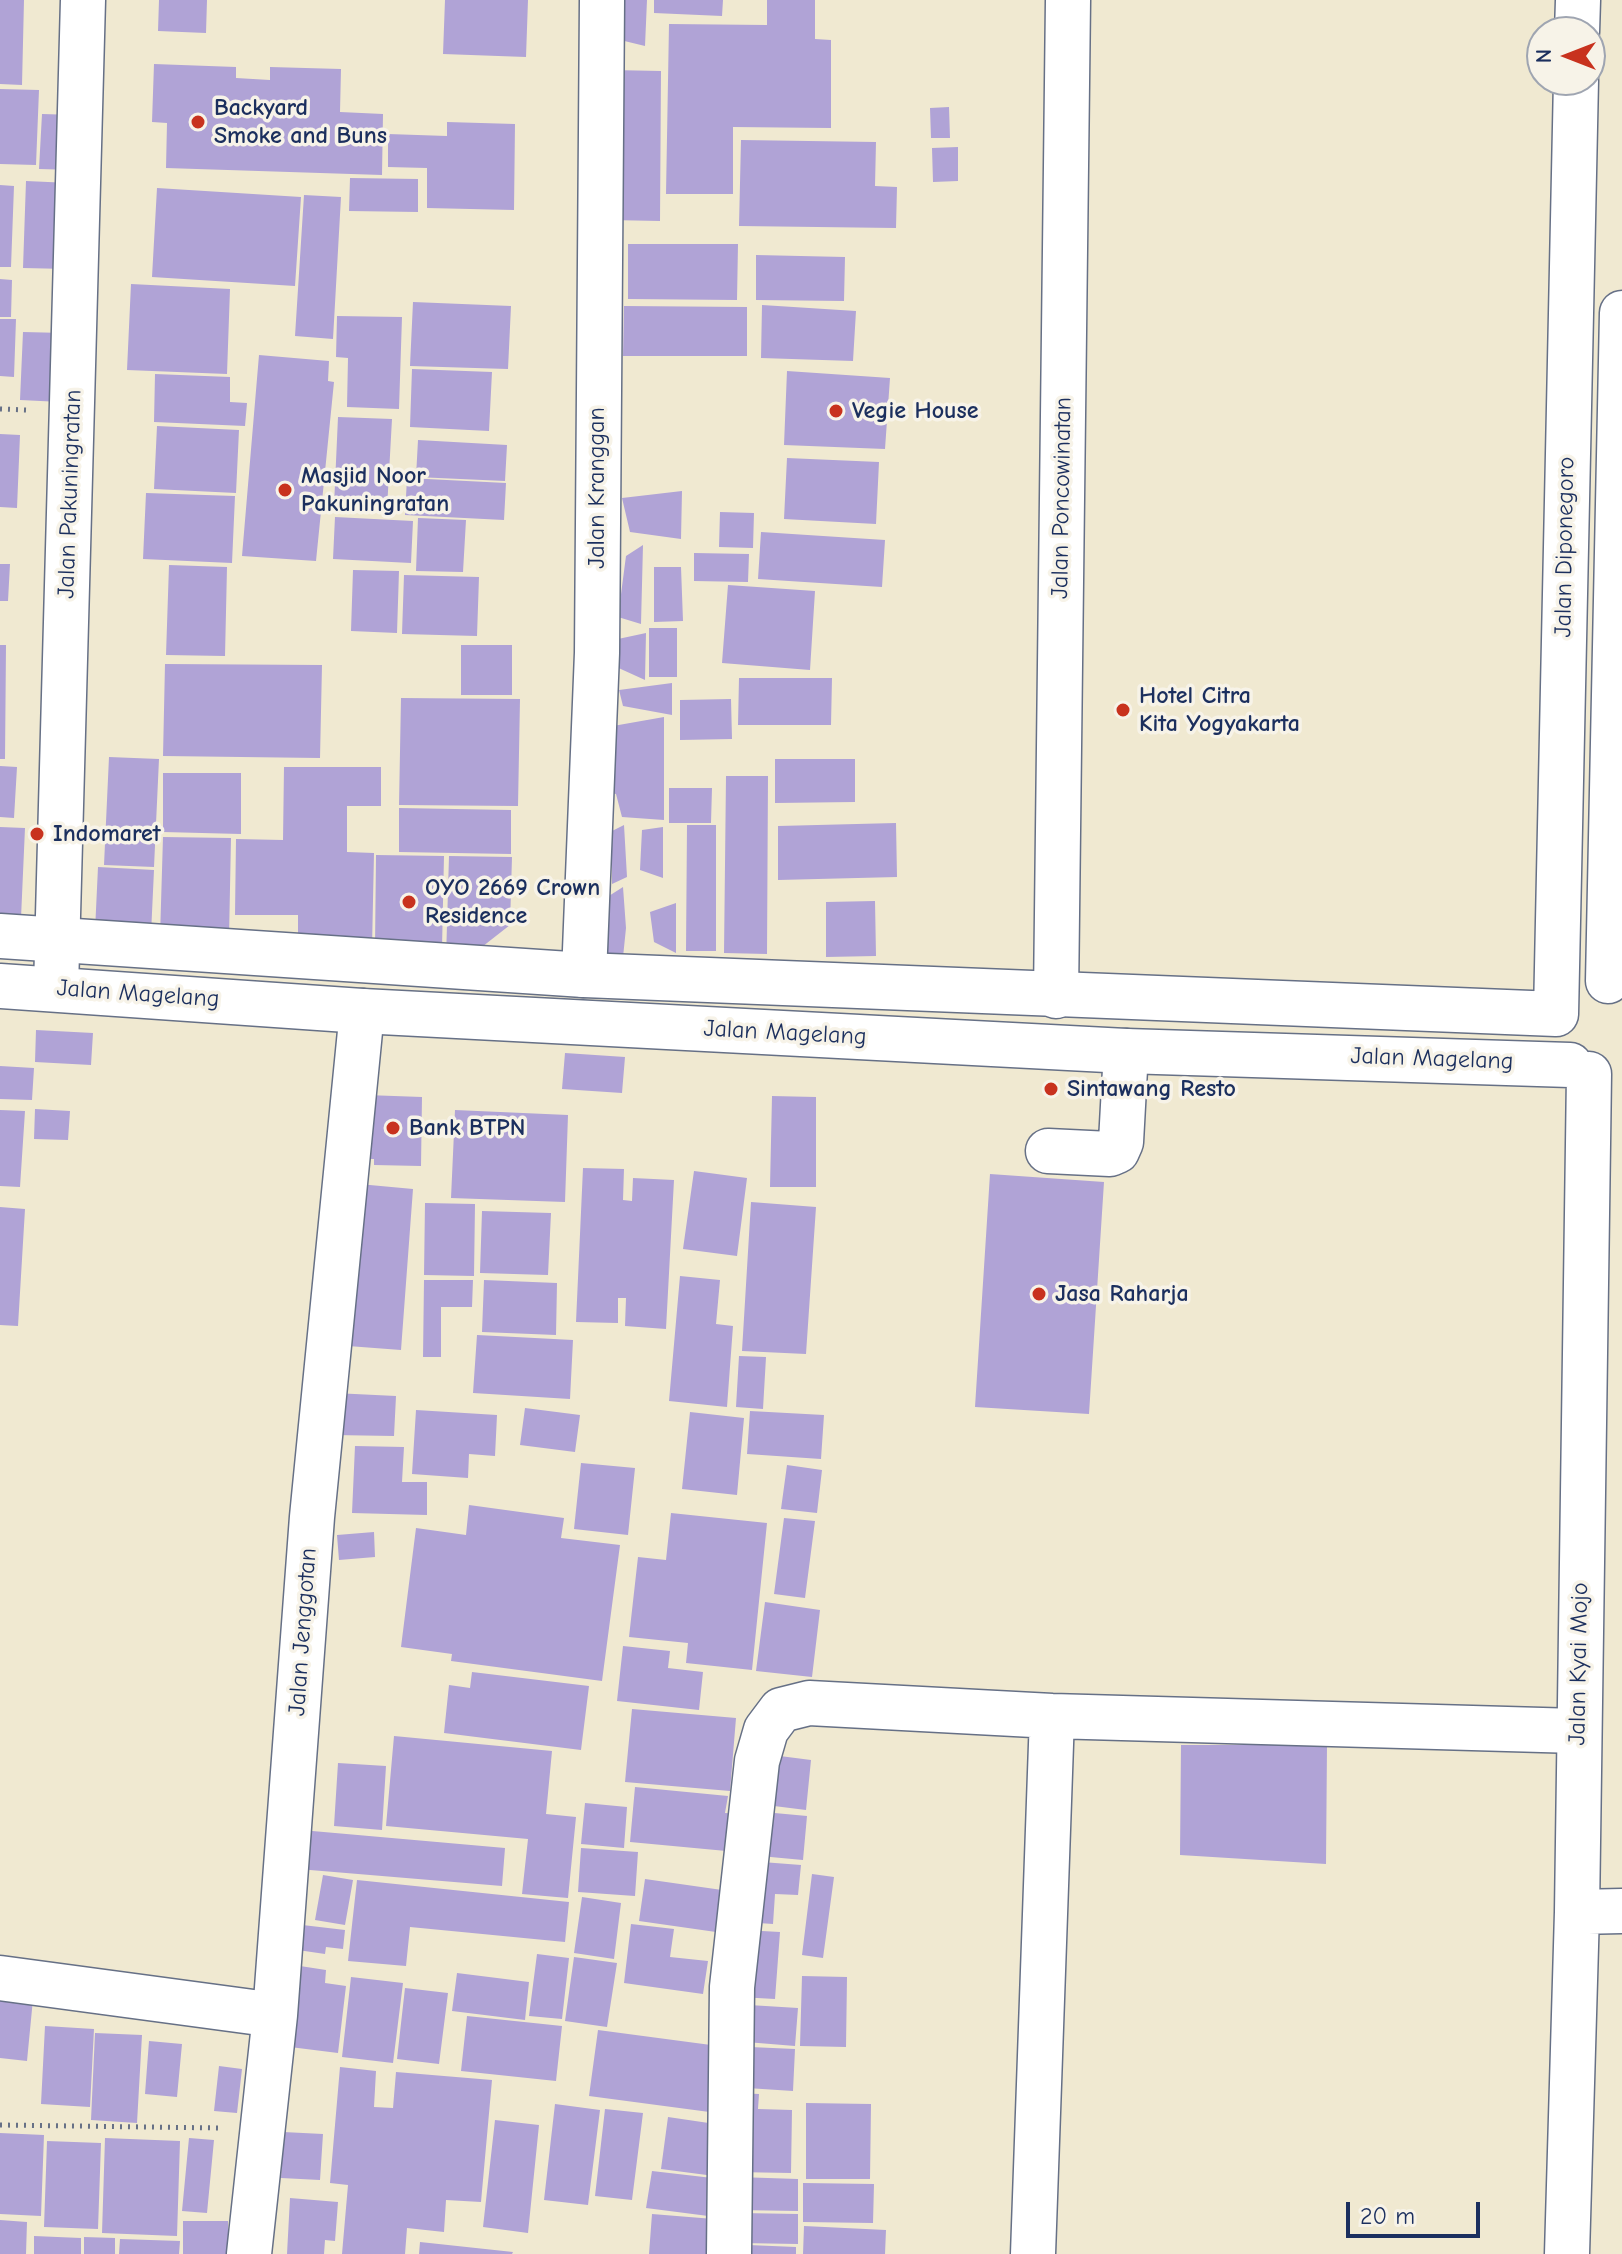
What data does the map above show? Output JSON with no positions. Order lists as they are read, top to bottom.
{
  "streets": {
    "main road": [
      "Jalan Kranggan",
      "Jalan Pakuningratan",
      "Jalan Poncowinatan",
      "Jalan Diponegoro",
      "Jalan Magelang",
      "Jalan Jenggotan",
      "Jalan Kyai Mojo"
    ]
  },
  "crossings": [
    ["Jalan Kranggan", "Jalan Magelang"],
    ["Jalan Pakuningratan", "Jalan Magelang"],
    ["Jalan Poncowinatan", "Jalan Magelang"],
    ["Jalan Diponegoro", "Jalan Magelang"],
    ["Jalan Diponegoro", "Jalan Kyai Mojo"],
    ["Jalan Magelang", "Jalan Jenggotan"],
    ["Jalan Magelang", "Jalan Kyai Mojo"]
  ],
  "places": [
    "Backyard Smoke and Buns",
    "Vegie House",
    "Masjid Noor Pakuningratan",
    "Hotel Citra Kita Yogyakarta",
    "Indomaret",
    "OYO 2669 Crown Residence",
    "Sintawang Resto",
    "Bank BTPN",
    "Jasa Raharja"
  ],
  "scale_bar": "20 m",
  "north": "left"
}
